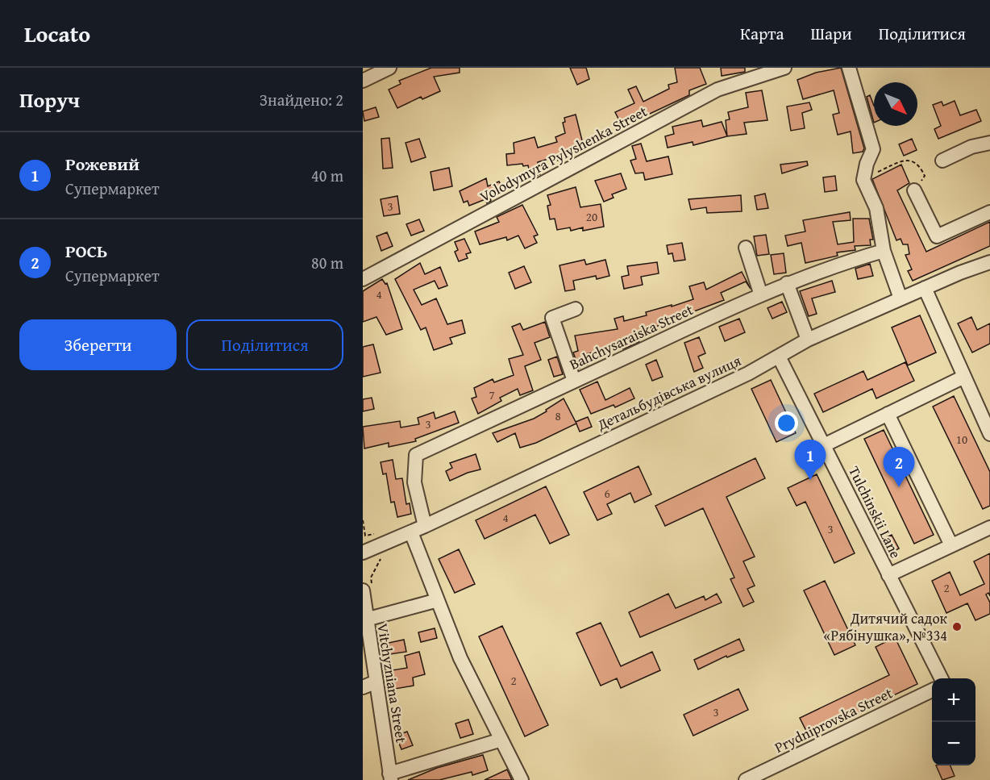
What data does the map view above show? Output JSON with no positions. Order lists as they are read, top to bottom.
{
  "streets": {
    "street": [
      "Volodymyra Pylyshenka Street",
      "Bahchysaraiska Street",
      "Детальбудівська вулиця",
      "Tulchinskii Lane",
      "Vitchyzniana Street",
      "Prydniprovska Street"
    ]
  },
  "crossings": [
    ["Bahchysaraiska Street", "Детальбудівська вулиця"],
    ["Детальбудівська вулиця", "Tulchinskii Lane"]
  ],
  "places": ["Дитячий садок «Рябінушка», №334"],
  "house_numbers": [
    "3",
    "20",
    "4",
    "7",
    "8",
    "3",
    "10",
    "6",
    "4",
    "3",
    "2",
    "2",
    "3"
  ],
  "north": "bottom right",
  "page": {
    "header": "Locato",
    "nav": ["Карта", "Шари", "Поділитися"],
    "heading": ["Поруч", "Знайдено: 2"],
    "list": [
      {
        "mark": "1",
        "name": "Рожевий",
        "note": "Супермаркет",
        "value": "40 m"
      },
      {
        "mark": "2",
        "name": "РОСЬ",
        "note": "Супермаркет",
        "value": "80 m"
      }
    ],
    "buttons": ["Зберегти", "Поділитися"],
    "pins": ["1", "2"],
    "map_buttons": ["+", "−"]
  }
}
